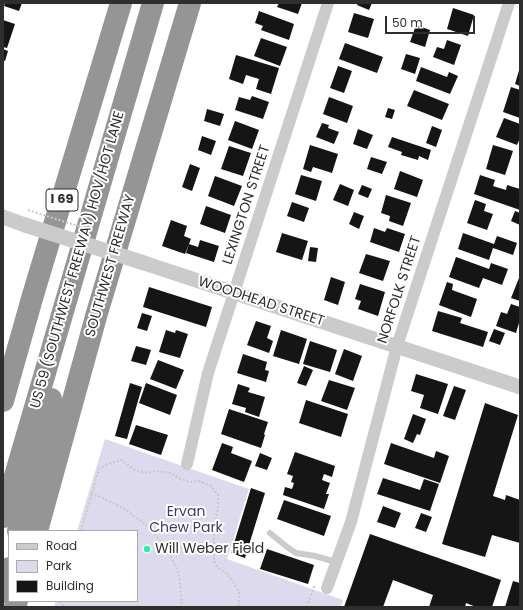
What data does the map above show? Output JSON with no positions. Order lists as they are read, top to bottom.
{
  "streets": {
    "highway": ["I 69", "US 59 (SOUTHWEST FREEWAY) HOV/HOT LANE", "SOUTHWEST FREEWAY"],
    "street": ["LEXINGTON STREET", "NORFOLK STREET", "WOODHEAD STREET"]
  },
  "crossings": [
    ["LEXINGTON STREET", "WOODHEAD STREET"],
    ["NORFOLK STREET", "WOODHEAD STREET"]
  ],
  "parks": ["Ervan Chew Park"],
  "places": ["Will Weber Field"],
  "legend": ["Road", "Park", "Building"],
  "scale_bar": "50 m"
}
